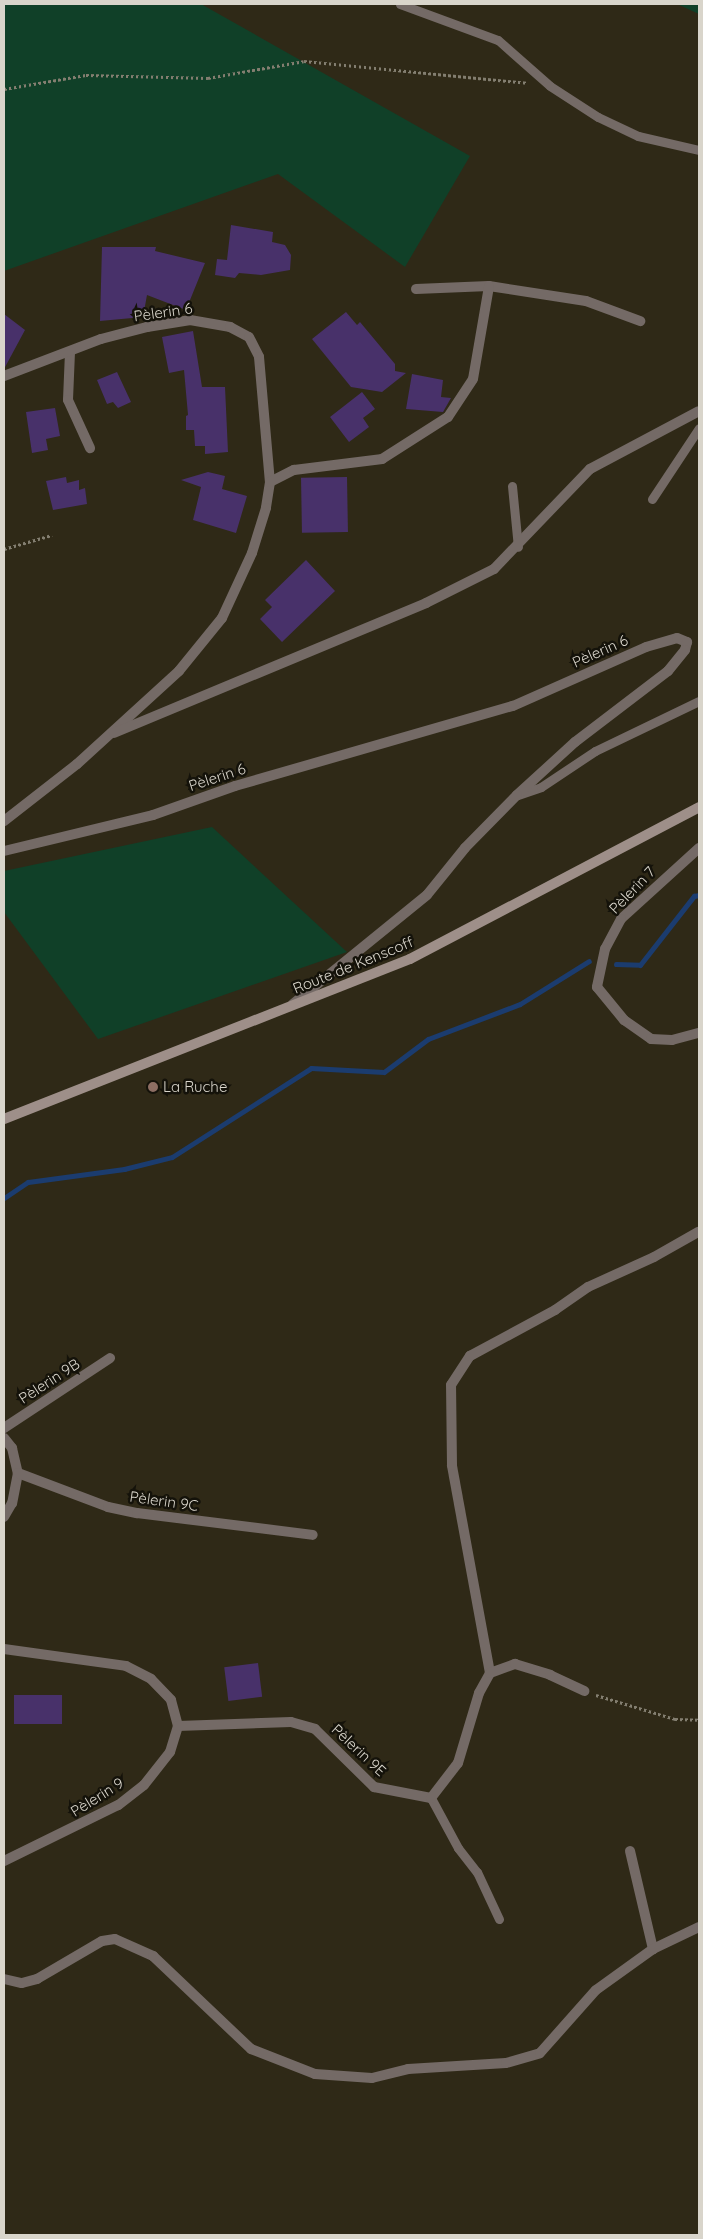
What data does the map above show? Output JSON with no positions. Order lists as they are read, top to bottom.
{
  "streets": {
    "main road": ["Route de Kenscoff"],
    "street": [
      "Pèlerin 6",
      "Pèlerin 7",
      "Pèlerin 9B",
      "Pèlerin 9C",
      "Pèlerin 9E",
      "Pèlerin 9"
    ]
  },
  "crossings": [
    ["Pèlerin 6", "Route de Kenscoff"],
    ["Pèlerin 9E", "Pèlerin 9"]
  ],
  "places": ["La Ruche"]
}
